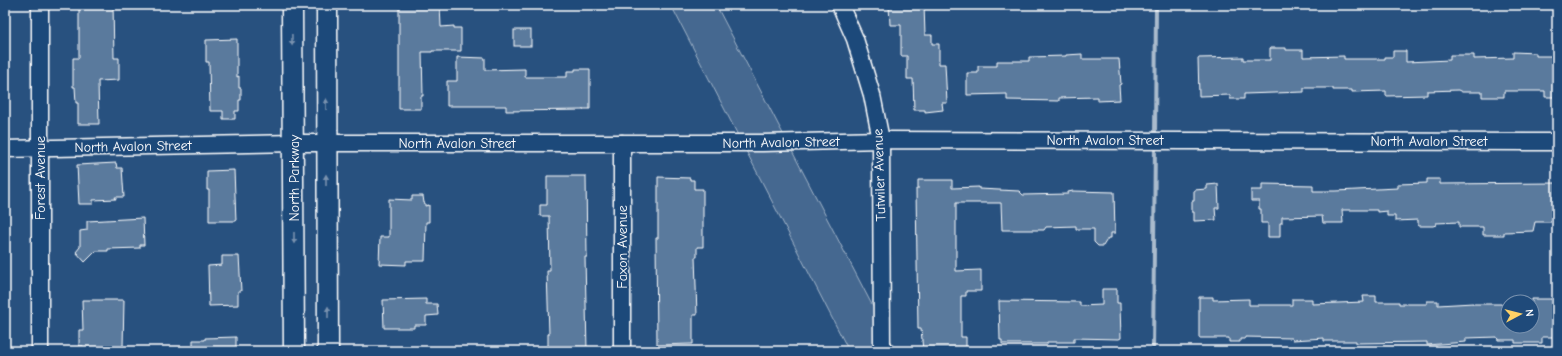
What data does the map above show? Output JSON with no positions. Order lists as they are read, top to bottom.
{
  "streets": {
    "main road": ["North Parkway"],
    "street": [
      "North Avalon Street",
      "Tutwiler Avenue",
      "Forest Avenue",
      "Faxon Avenue"
    ]
  },
  "crossings": [
    ["North Avalon Street", "Tutwiler Avenue"],
    ["North Avalon Street", "Forest Avenue"],
    ["North Avalon Street", "North Parkway"],
    ["North Avalon Street", "Faxon Avenue"]
  ],
  "north": "right"
}
